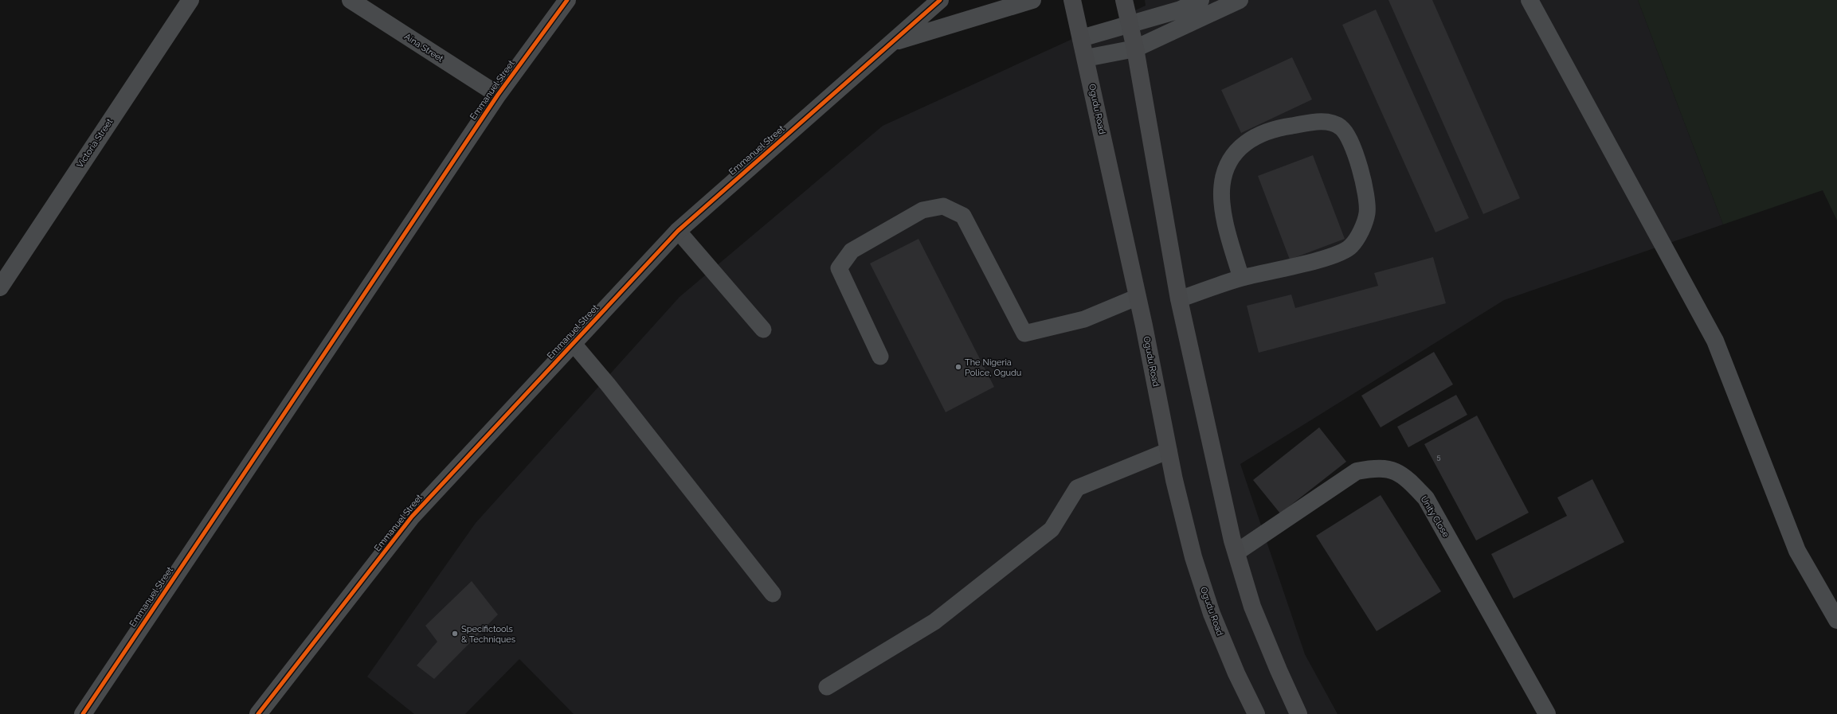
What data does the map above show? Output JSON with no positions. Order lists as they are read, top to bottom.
{
  "streets": {
    "main road": ["Ogudu Road"],
    "street": [
      "Aina Street",
      "Emmanuel Street",
      "Victoria Street",
      "Unity Close"
    ]
  },
  "crossings": [
    ["Aina Street", "Emmanuel Street"]
  ],
  "places": ["The Nigeria Police, Ogudu", "Specifictools & Techniques"],
  "house_numbers": ["5"]
}
